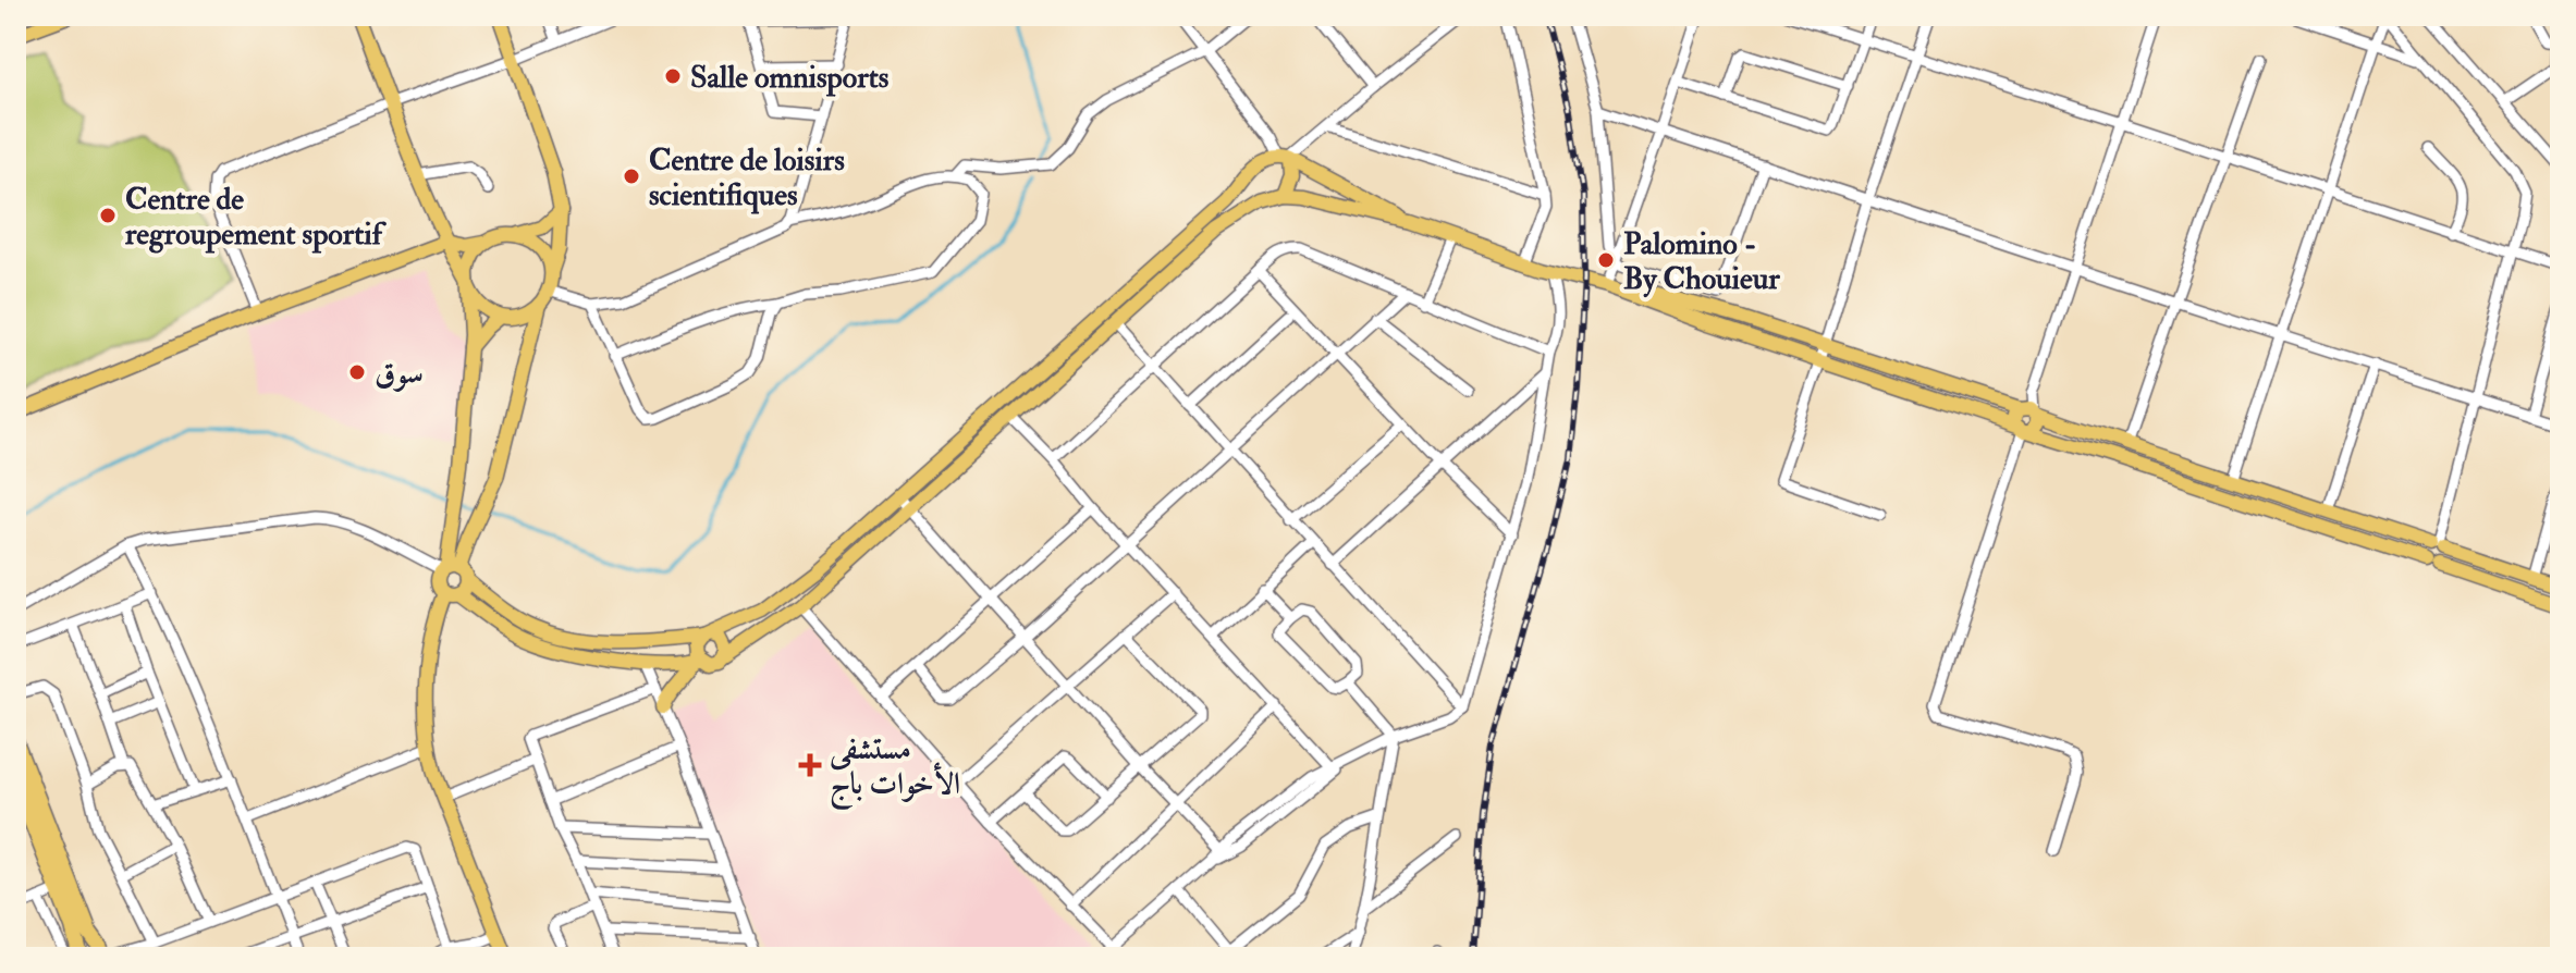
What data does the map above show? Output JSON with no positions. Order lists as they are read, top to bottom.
{
  "places": {
    "other": [
      "Salle omnisports",
      "Centre de loisirs scientifiques",
      "Centre de regroupement sportif",
      "Palomino - By Chouieur",
      "سوق"
    ],
    "health": ["مستشفى الأخوات باج"]
  }
}
